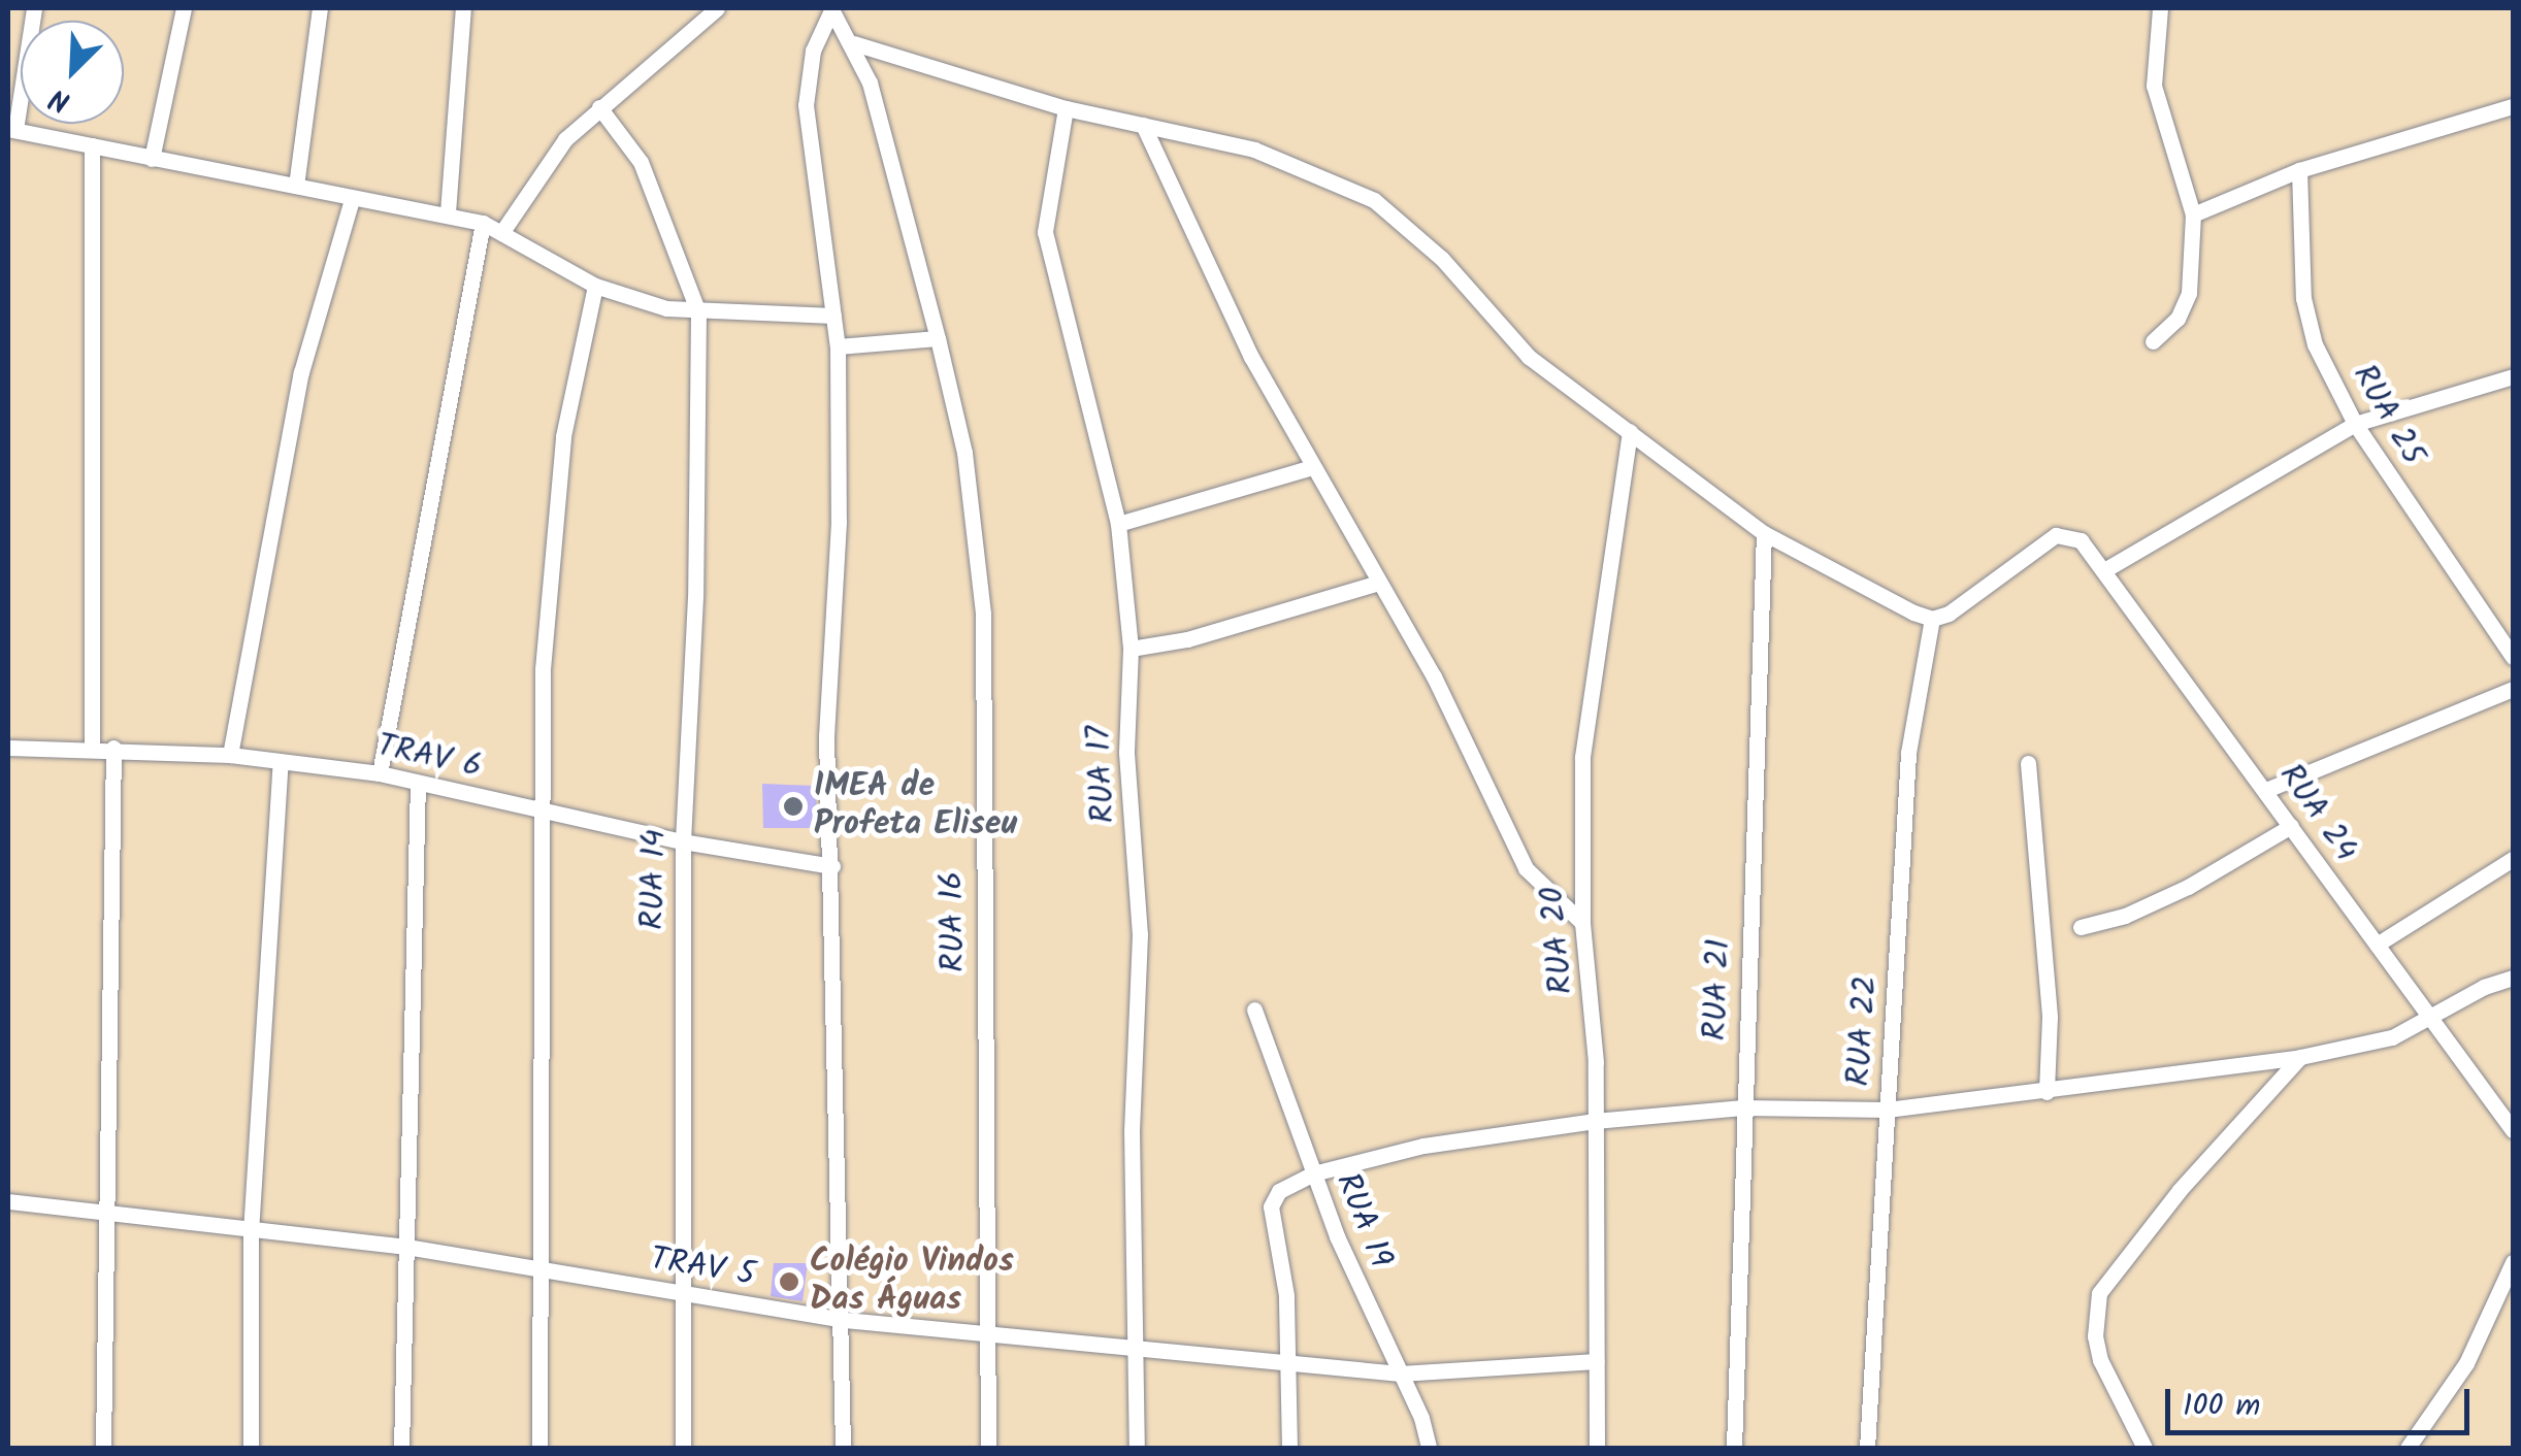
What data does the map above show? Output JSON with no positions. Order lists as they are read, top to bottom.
{
  "streets": {
    "street": [
      "RUA 25",
      "TRAV 6",
      "RUA 17",
      "RUA 24",
      "RUA 14",
      "RUA 16",
      "RUA 20",
      "RUA 21",
      "RUA 22",
      "RUA 19",
      "TRAV 5"
    ]
  },
  "crossings": [
    ["TRAV 6", "RUA 14"],
    ["RUA 17", "TRAV 5"],
    ["RUA 24", "RUA 22"],
    ["RUA 14", "TRAV 5"],
    ["RUA 16", "TRAV 5"],
    ["RUA 20", "TRAV 5"],
    ["RUA 19", "TRAV 5"]
  ],
  "places": ["IMEA de Profeta Eliseu", "Colégio Vindos Das Águas"],
  "scale_bar": "100 m",
  "north": "bottom left"
}
